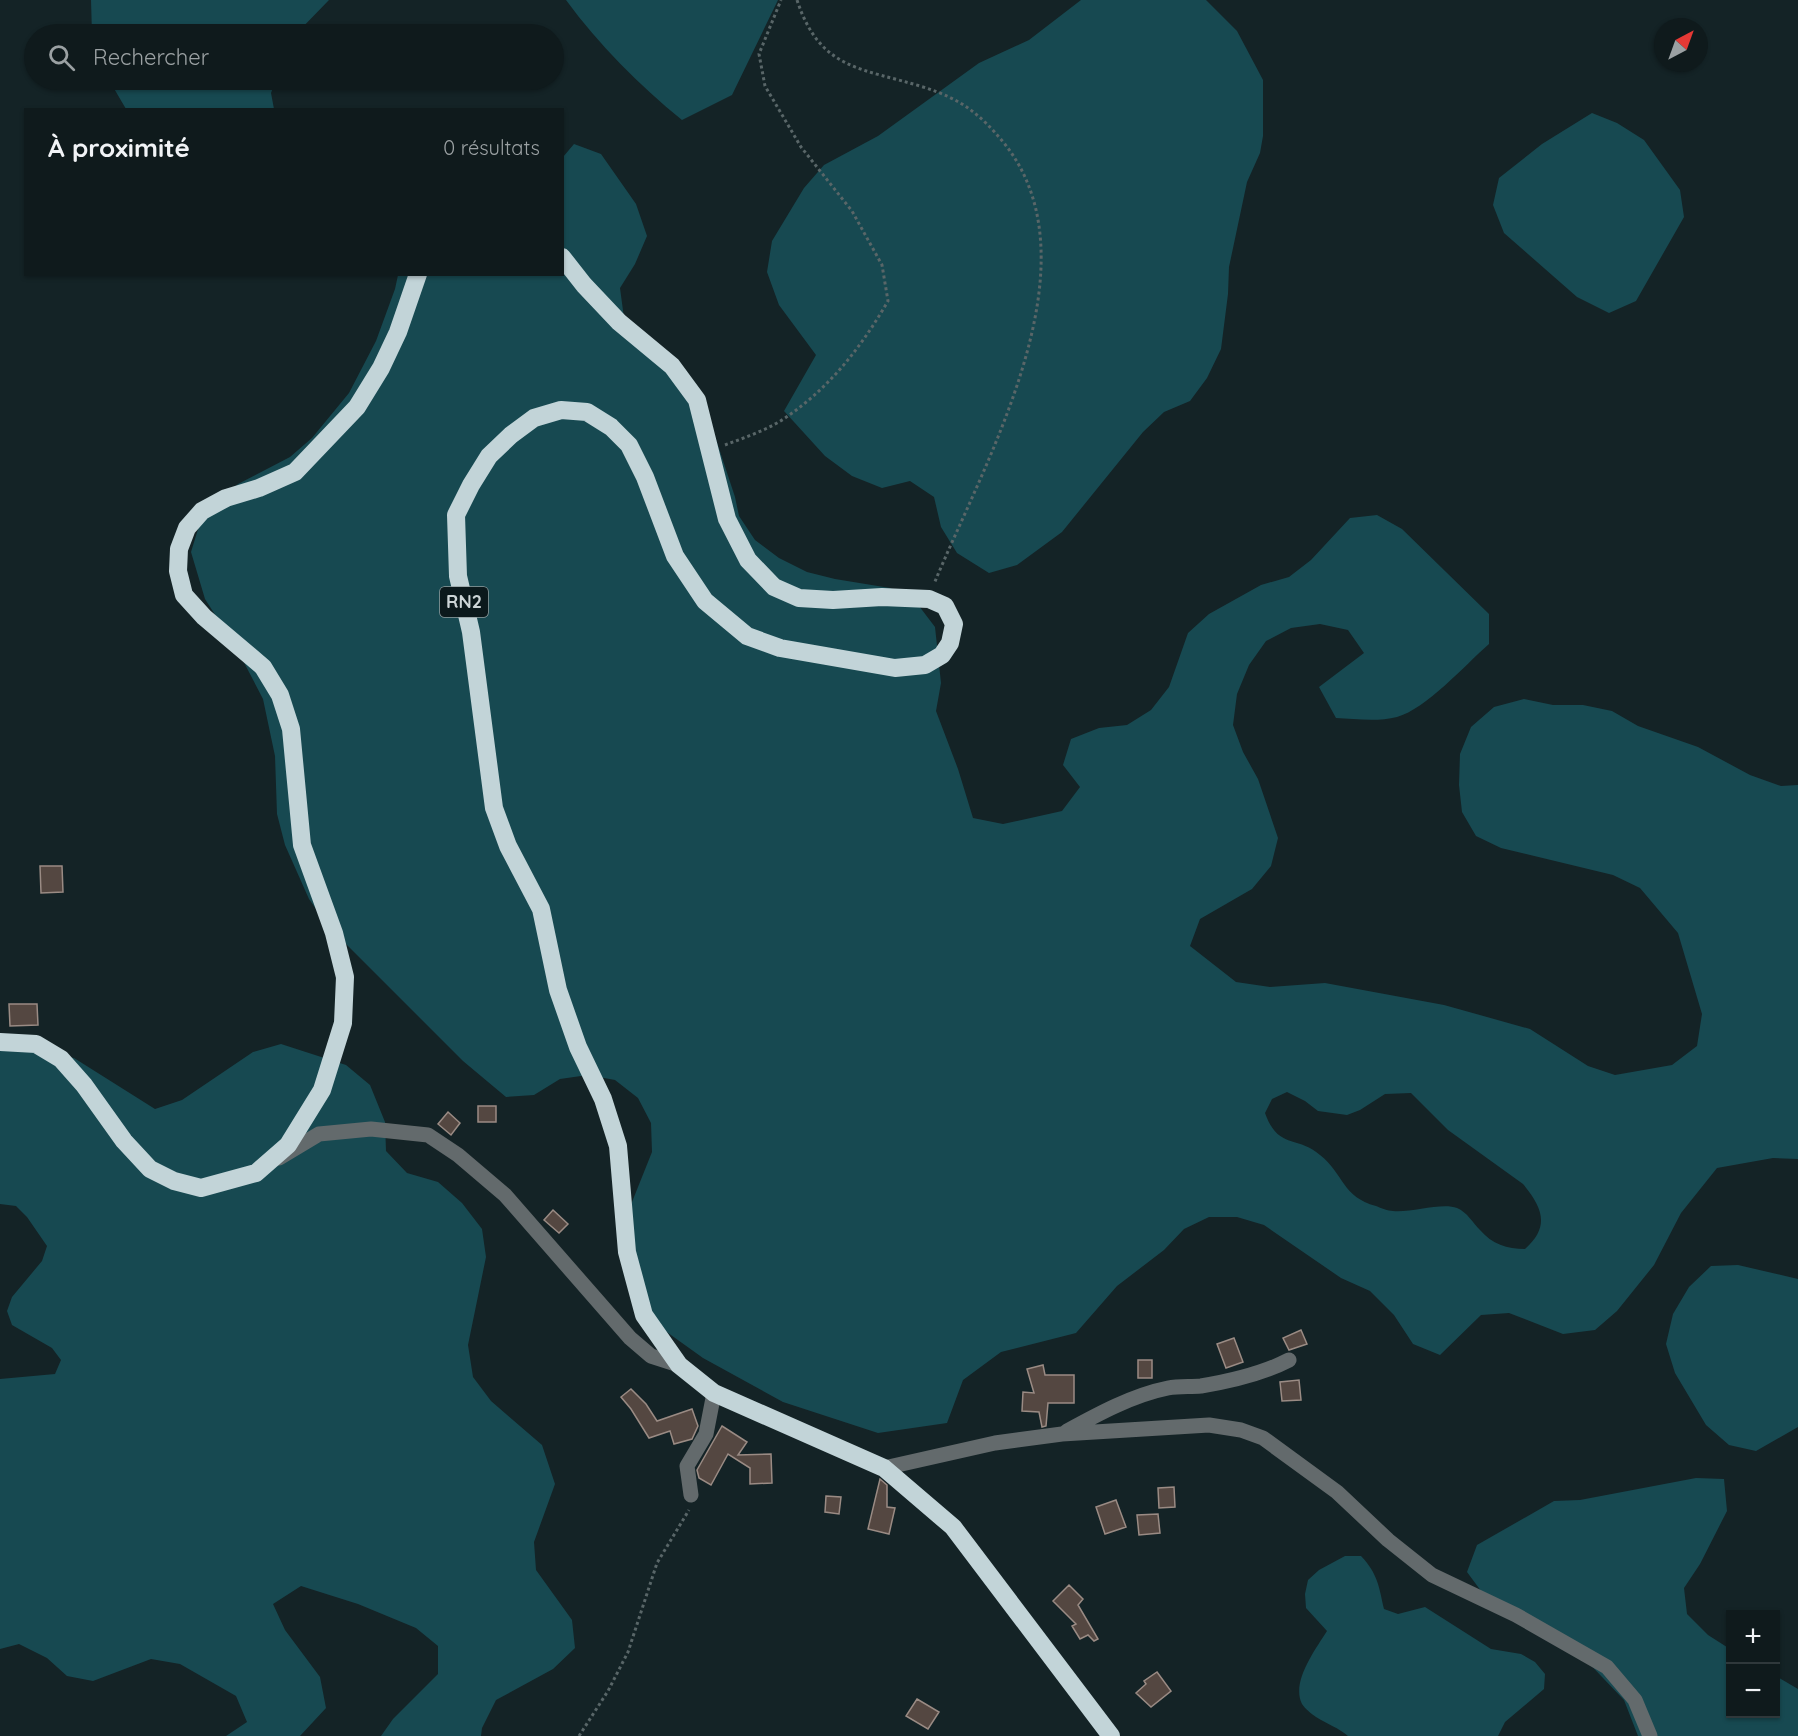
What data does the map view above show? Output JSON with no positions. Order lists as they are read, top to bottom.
{
  "streets": {
    "highway": ["RN2"]
  },
  "north": "top right",
  "page": {
    "search": "Rechercher",
    "heading": ["À proximité", "0 résultats"],
    "map_buttons": ["+", "−"]
  }
}
